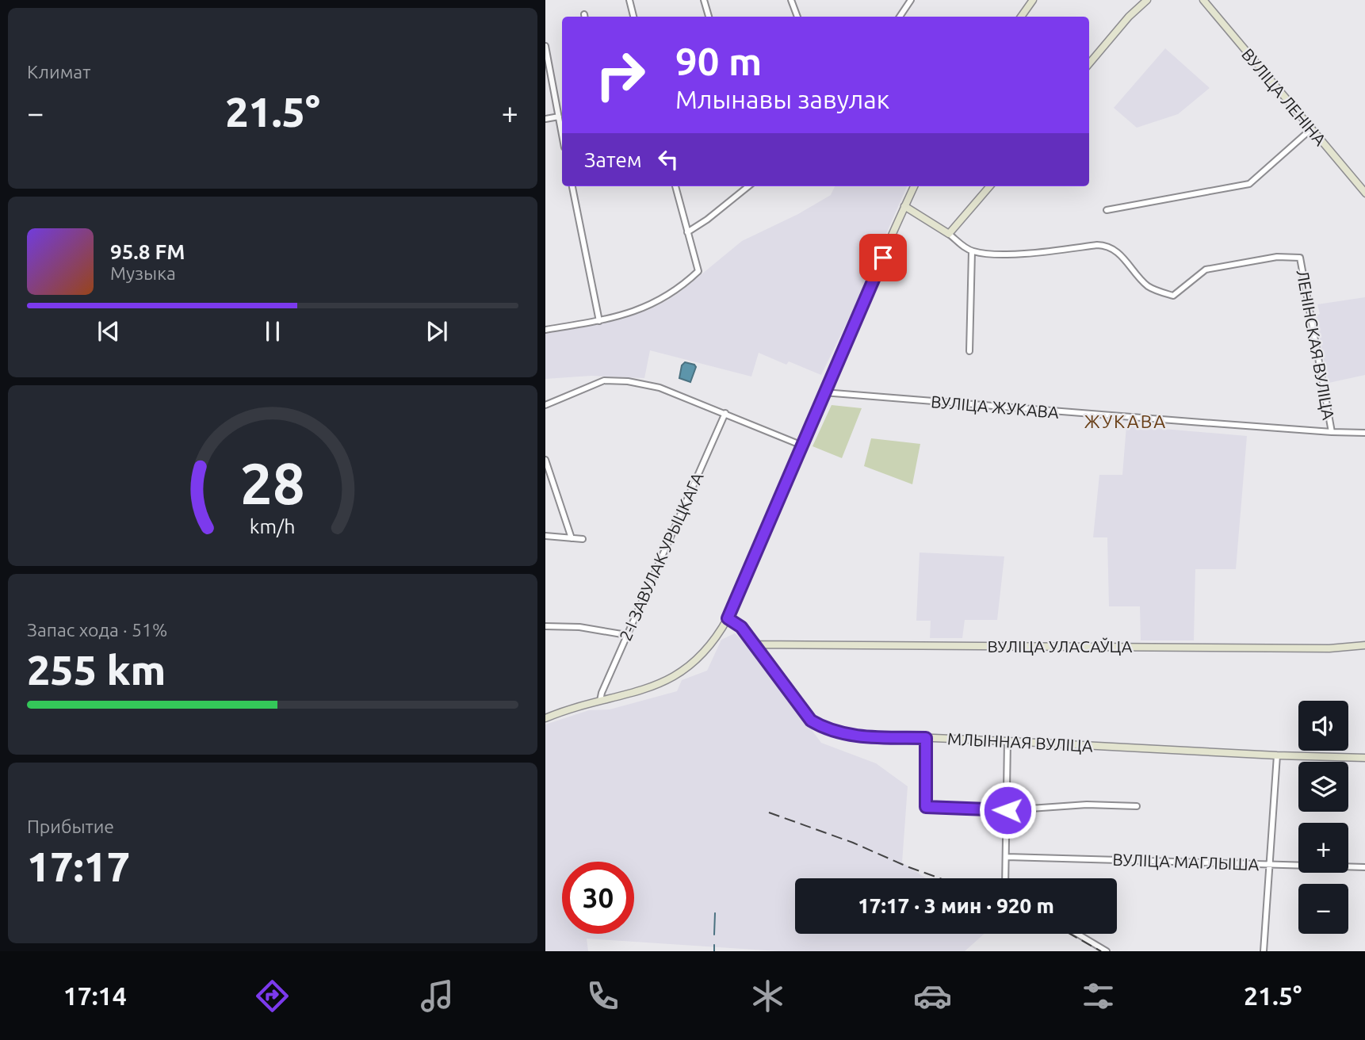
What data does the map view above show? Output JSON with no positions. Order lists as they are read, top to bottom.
{
  "streets": {
    "main road": ["ВУЛІЦА ЛЕНІНА", "ВУЛІЦА УЛАСАЎЦА", "МЛЫННАЯ ВУЛІЦА"],
    "street": [
      "ЛЕНІНСКАЯ ВУЛІЦА",
      "ВУЛІЦА ЖУКАВА",
      "2-І ЗАВУЛАК УРЫЦКАГА",
      "ВУЛІЦА МАГЛЫША"
    ]
  },
  "crossings": [
    ["ЛЕНІНСКАЯ ВУЛІЦА", "ВУЛІЦА ЖУКАВА"],
    ["ВУЛІЦА УЛАСАЎЦА", "МЛЫННАЯ ВУЛІЦА"]
  ],
  "districts": ["ЖУКАВА"],
  "page": {
    "tile": [
      "Климат",
      ["Запас хода · 51%", "255 km"],
      ["Прибытие", "17:17"]
    ],
    "turn": ["90 m", "Млынавы завулак"],
    "heat": ["−", "21.5°", "+"],
    "then": "Затем",
    "song": ["95.8 FM", "Музыка"],
    "map_buttons": ["+", "−"],
    "limit": "30",
    "trip": "17:17 · 3 мин · 920 m",
    "tabs": ["17:14", "21.5°"],
    "gauge": ["28", "km/h"]
  }
}
